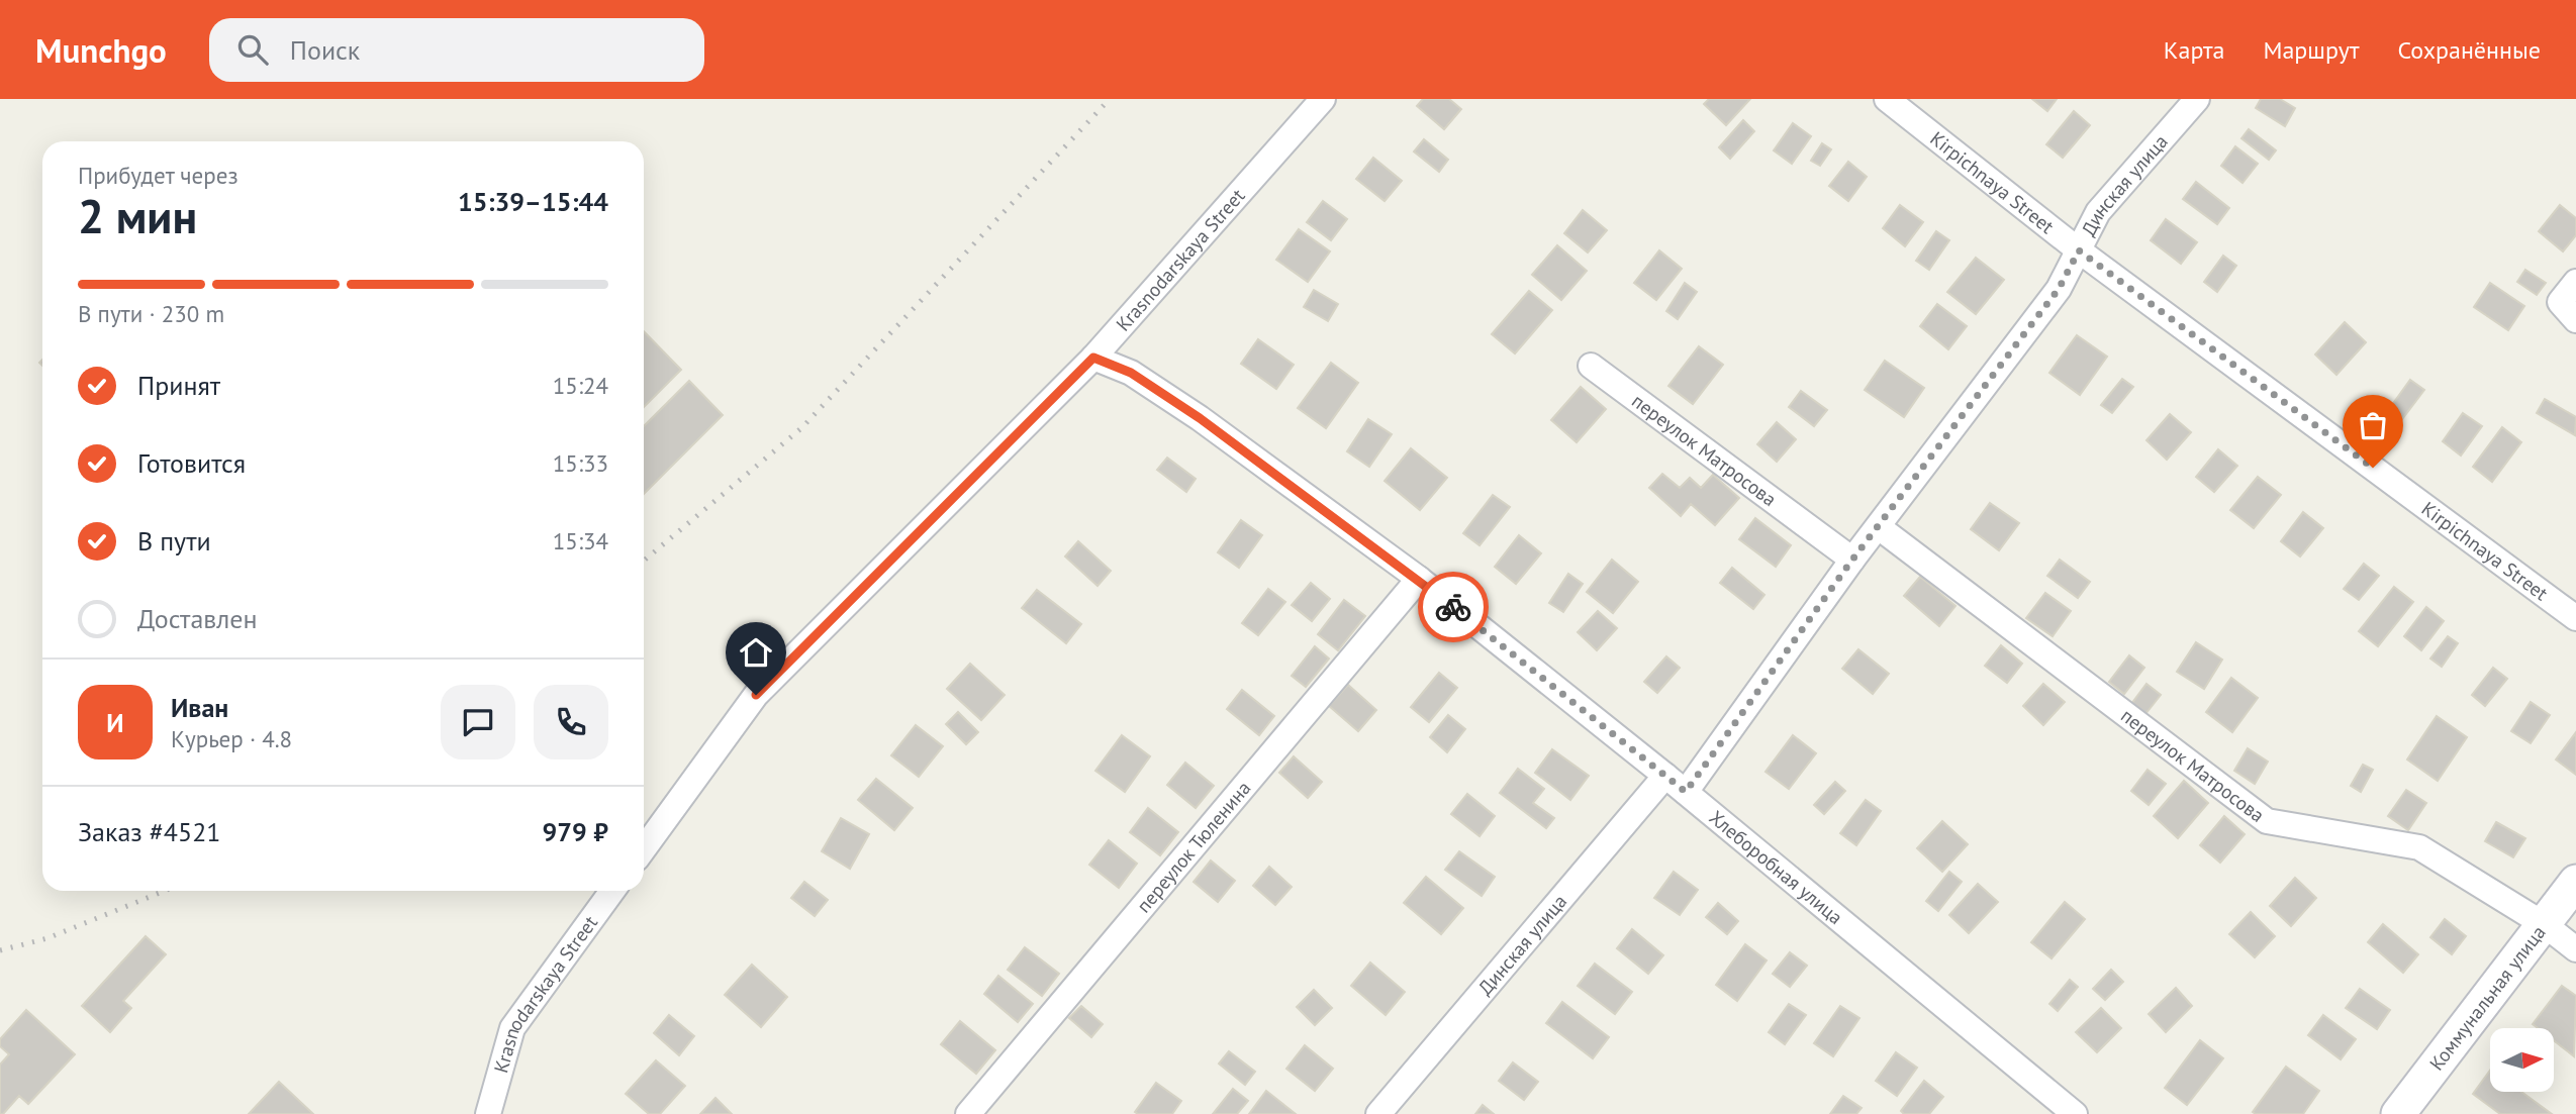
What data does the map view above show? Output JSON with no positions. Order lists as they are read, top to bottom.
{
  "streets": {
    "street": [
      "Kirpichnaya Street",
      "Динская улица",
      "Krasnodarskaya Street",
      "переулок Матросова",
      "переулок Тюленина",
      "Хлеборобная улица",
      "Коммунальная улица"
    ]
  },
  "crossings": [
    ["Kirpichnaya Street", "Динская улица"],
    ["Динская улица", "переулок Матросова"],
    ["Динская улица", "Хлеборобная улица"],
    ["Krasnodarskaya Street", "Хлеборобная улица"],
    ["переулок Матросова", "Коммунальная улица"],
    ["переулок Тюленина", "Хлеборобная улица"]
  ],
  "north": "right",
  "page": {
    "header": "Munchgo",
    "search": "Поиск",
    "nav": ["Карта", "Маршрут", "Сохранённые"],
    "heading": ["2 мин", "Прибудет через", "15:39–15:44"],
    "panel": [
      "Иван",
      "Курьер · 4.8",
      "Заказ #4521",
      "979 ₽"
    ],
    "bar": "В пути · 230 m",
    "list": [
      ["Принят", "15:24"],
      ["Готовится", "15:33"],
      ["В пути", "15:34"],
      "Доставлен"
    ],
    "round": "И"
  }
}
